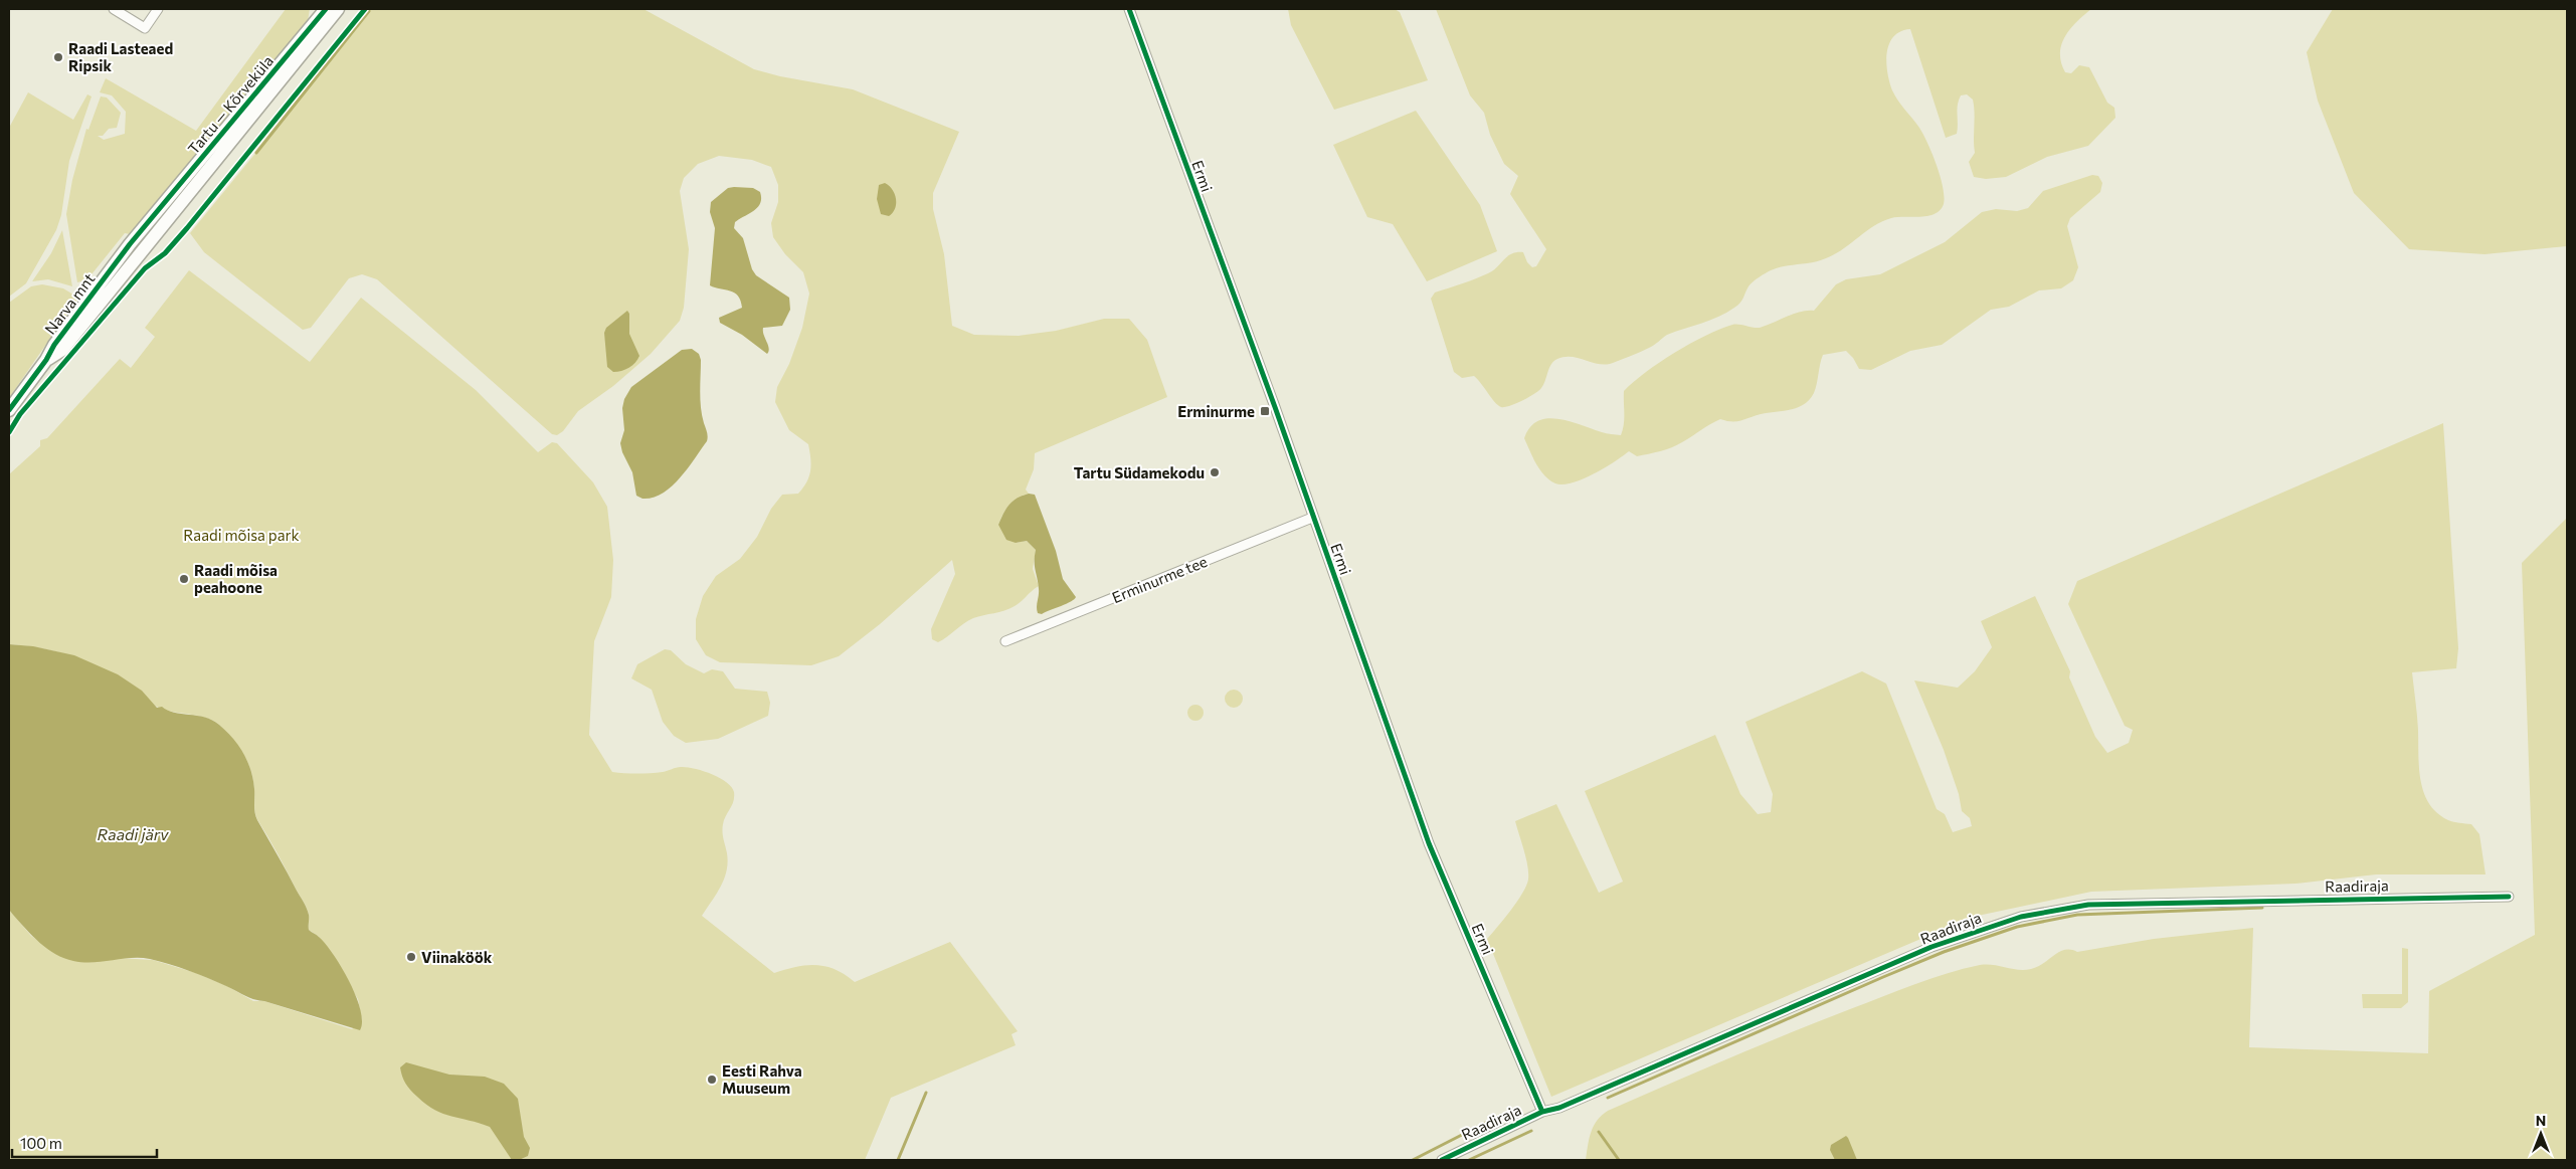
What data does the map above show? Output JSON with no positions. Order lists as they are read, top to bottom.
{
  "streets": {
    "main road": ["Tartu — Kõrveküla", "Narva mnt"],
    "street": ["Ermi", "Erminurme tee", "Raadiraja"]
  },
  "crossings": [
    ["Tartu — Kõrveküla", "Narva mnt"],
    ["Ermi", "Erminurme tee"],
    ["Ermi", "Raadiraja"]
  ],
  "water": ["Raadi järv"],
  "parks": ["Raadi mõisa park"],
  "places": {
    "other": [
      "Raadi Lasteaed Ripsik",
      "Tartu Südamekodu",
      "Raadi mõisa peahoone",
      "Viinaköök",
      "Eesti Rahva Muuseum"
    ],
    "transit": ["Erminurme"]
  },
  "scale_bar": "100 m",
  "north": "top"
}
